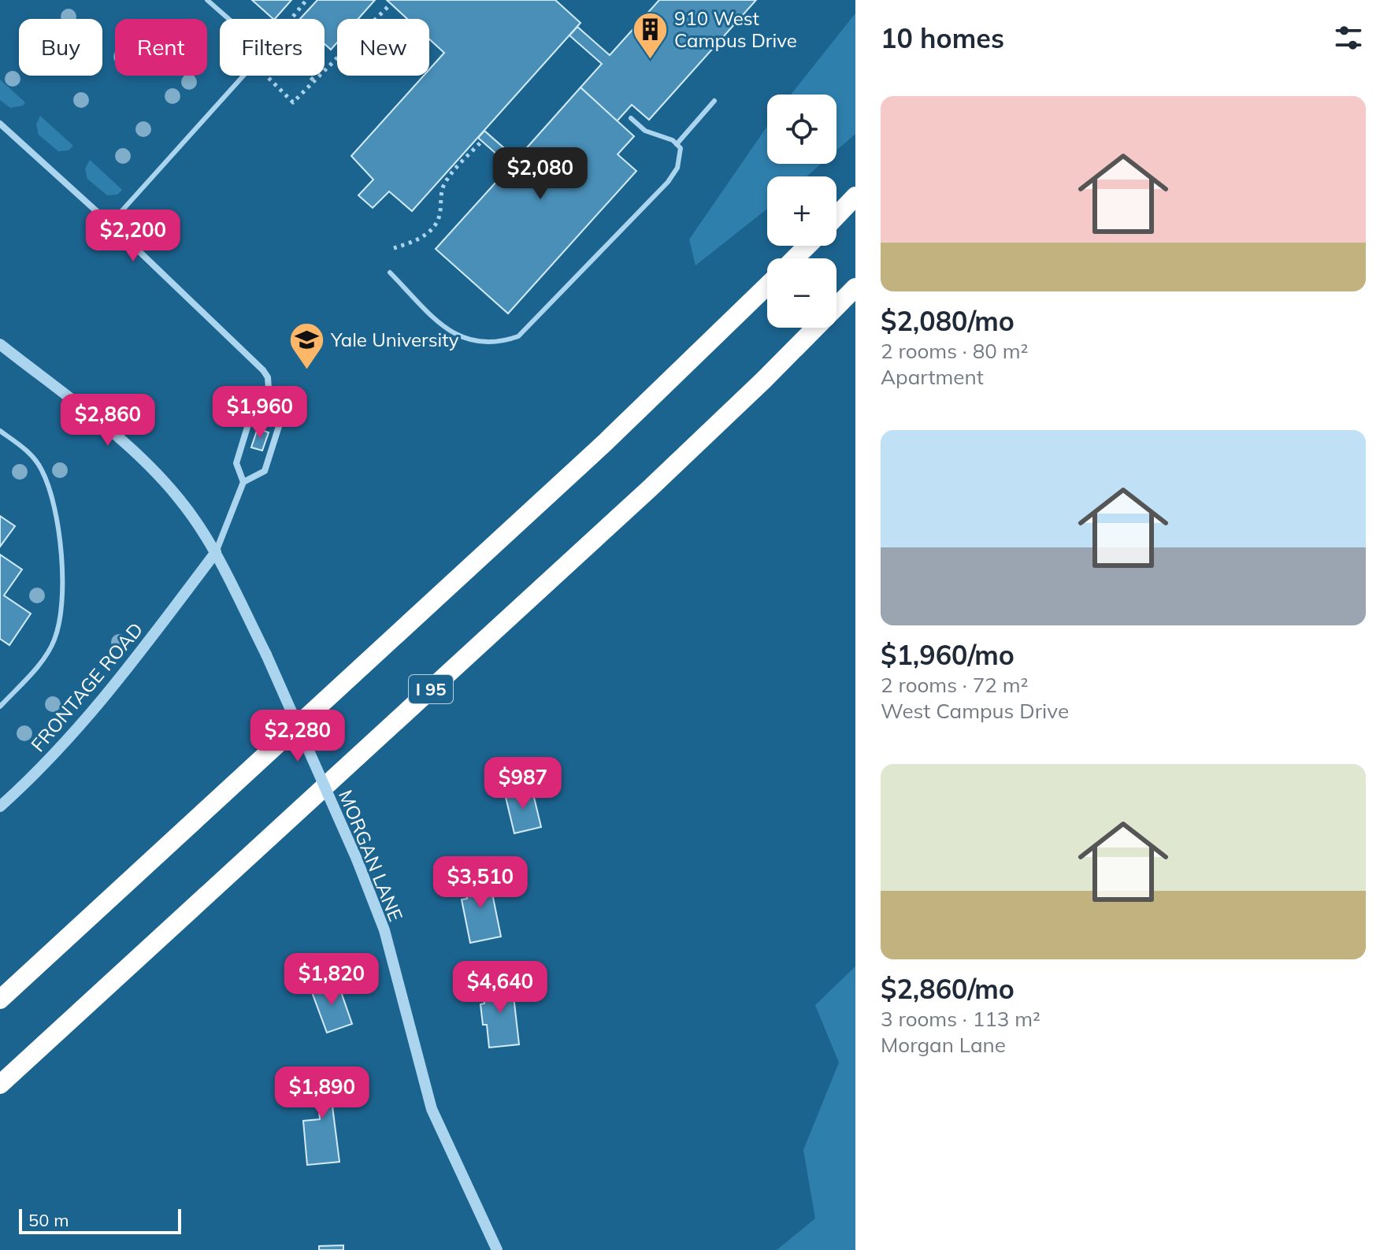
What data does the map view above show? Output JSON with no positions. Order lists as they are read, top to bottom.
{
  "streets": {
    "highway": ["I 95"],
    "street": ["FRONTAGE ROAD", "MORGAN LANE"]
  },
  "crossings": [
    ["FRONTAGE ROAD", "MORGAN LANE"]
  ],
  "places": {
    "building": ["910 West Campus Drive"],
    "school or university": ["Yale University"]
  },
  "scale_bar": "50 m",
  "page": {
    "heading": "10 homes",
    "chip": [
      "Buy",
      "Rent",
      "Filters",
      "New"
    ],
    "list": [
      {
        "name": "$2,080/mo",
        "note": "2 rooms · 80 m² · Apartment"
      },
      {
        "name": "$1,960/mo",
        "note": "2 rooms · 72 m² · West Campus Drive"
      },
      {
        "name": "$2,860/mo",
        "note": "3 rooms · 113 m² · Morgan Lane"
      }
    ],
    "map_buttons": ["+", "−"],
    "price": [
      "$2,080",
      "$2,200",
      "$1,960",
      "$2,860",
      "$2,280",
      "$987",
      "$3,510",
      "$1,820",
      "$4,640",
      "$1,890"
    ],
    "scale": "50 m"
  }
}
